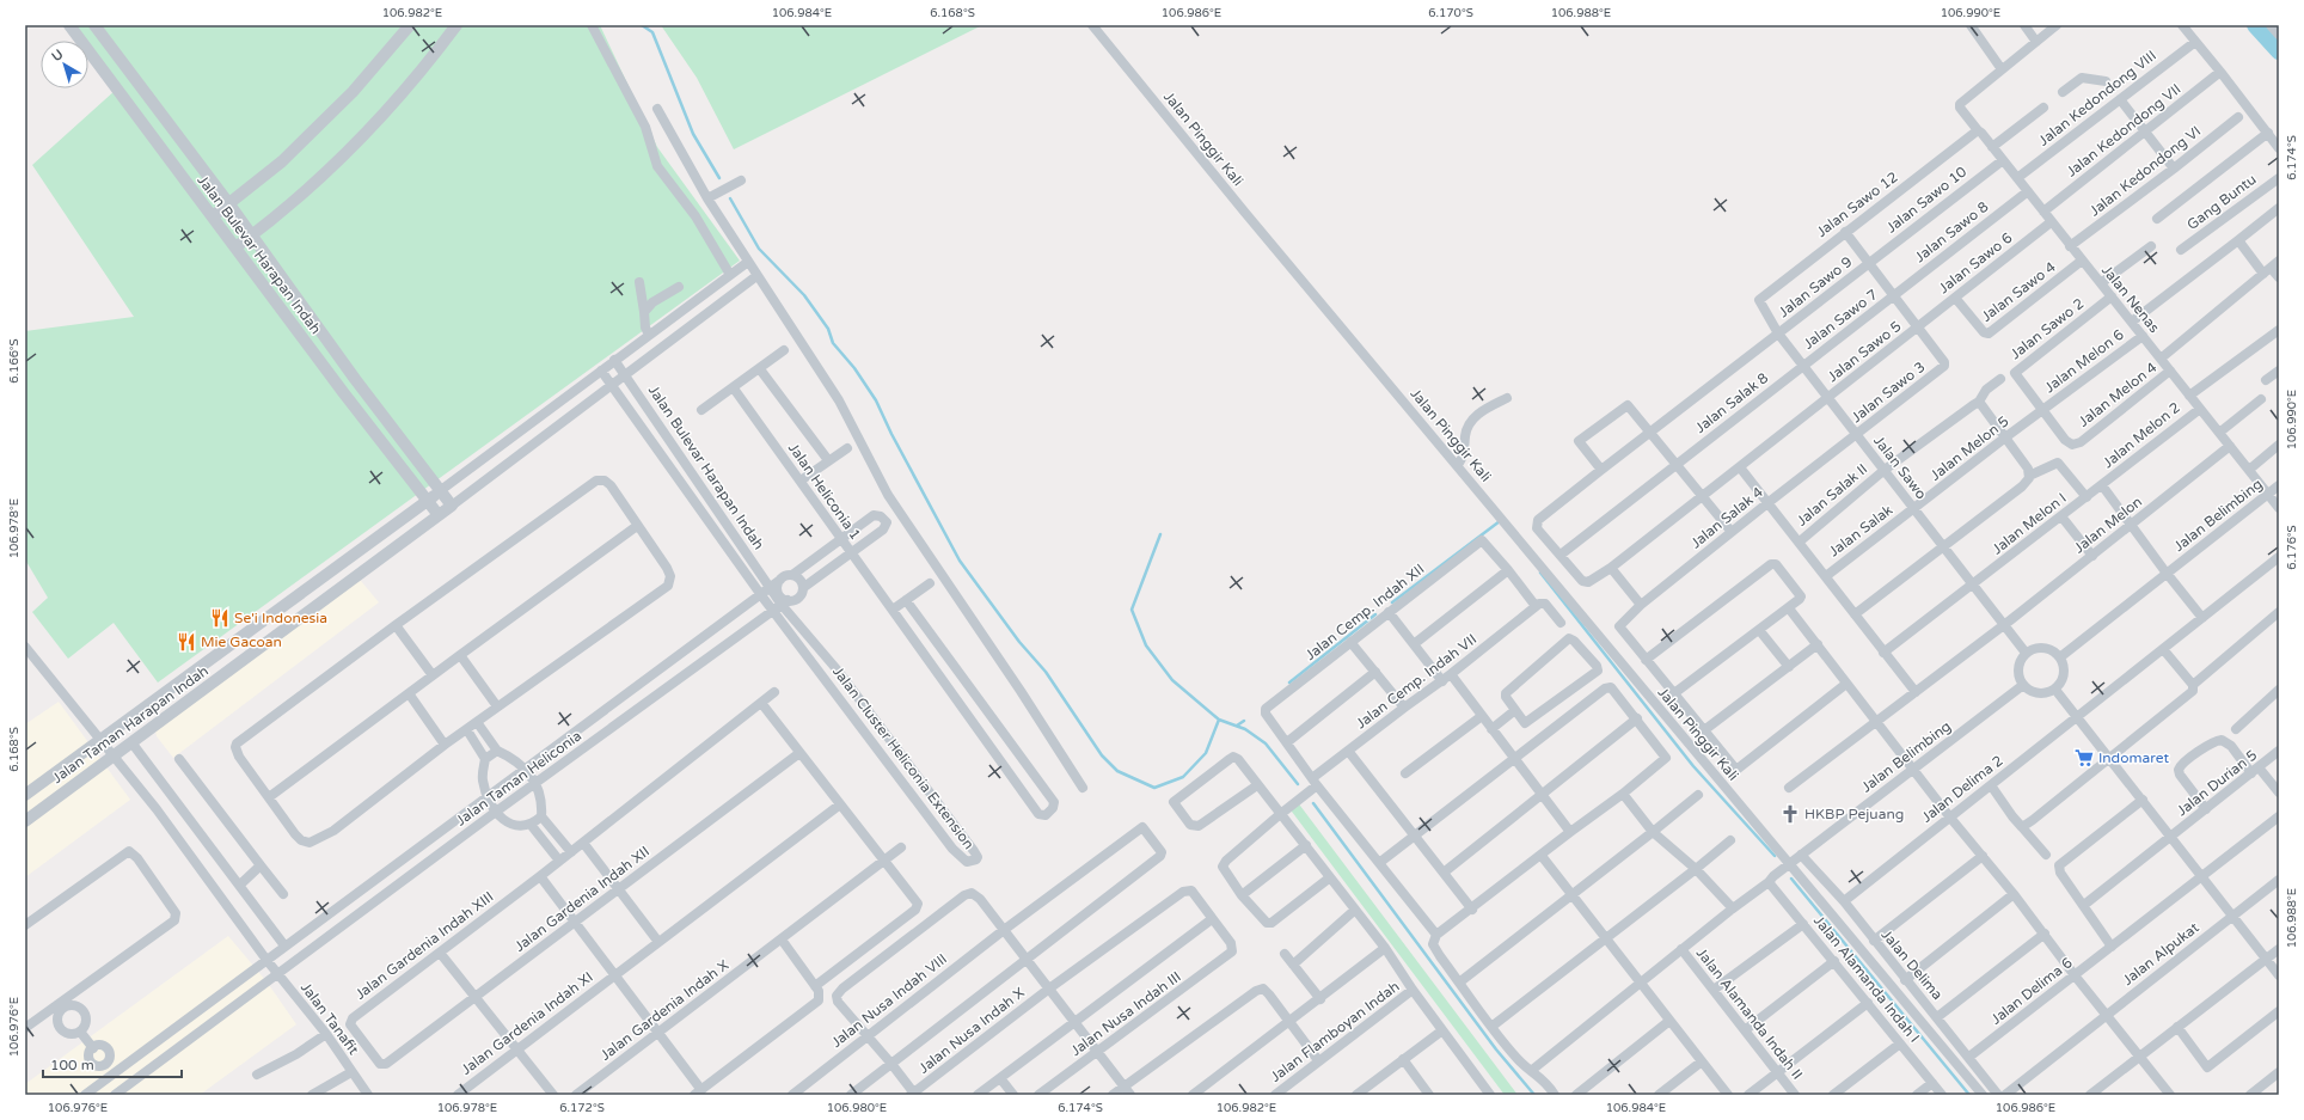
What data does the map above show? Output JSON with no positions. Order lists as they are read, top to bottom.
{
  "streets": {
    "street": [
      "Jalan Kedondong VIII",
      "Jalan Kedondong VII",
      "Jalan Pinggir Kali",
      "Jalan Kedondong VI",
      "Jalan Sawo 10",
      "Gang Buntu",
      "Jalan Sawo 12",
      "Jalan Sawo 8",
      "Jalan Bulevar Harapan Indah",
      "Jalan Sawo 6",
      "Jalan Sawo 9",
      "Jalan Sawo 4",
      "Jalan Nenas",
      "Jalan Sawo 7",
      "Jalan Sawo 2",
      "Jalan Sawo 5",
      "Jalan Melon 6",
      "Jalan Sawo 3",
      "Jalan Melon 4",
      "Jalan Salak 8",
      "Jalan Melon 2",
      "Jalan Melon 5",
      "Jalan Sawo",
      "Jalan Heliconia 1",
      "Jalan Salak II",
      "Jalan Belimbing",
      "Jalan Salak 4",
      "Jalan Melon I",
      "Jalan Melon",
      "Jalan Salak",
      "Jalan Cemp. Indah XII",
      "Jalan Cemp. Indah VII",
      "Jalan Taman Harapan Indah",
      "Jalan Cluster Heliconia Extension",
      "Jalan Taman Heliconia",
      "Jalan Durian 5",
      "Jalan Delima 2",
      "Jalan Gardenia Indah XII",
      "Jalan Gardenia Indah XIII",
      "Jalan Alpukat",
      "Jalan Delima",
      "Jalan Alamanda Indah I",
      "Jalan Delima 6",
      "Jalan Nusa Indah VIII",
      "Jalan Gardenia Indah X",
      "Jalan Nusa Indah III",
      "Jalan Alamanda Indah II",
      "Jalan Tanafit",
      "Jalan Gardenia Indah XI",
      "Jalan Nusa Indah X",
      "Jalan Flamboyan Indah"
    ]
  },
  "crossings": [
    ["Jalan Kedondong VIII", "Jalan Nenas"],
    ["Jalan Kedondong VII", "Jalan Nenas"],
    ["Jalan Pinggir Kali", "Jalan Belimbing"],
    ["Jalan Kedondong VI", "Jalan Nenas"],
    ["Jalan Sawo 10", "Jalan Sawo 9"],
    ["Jalan Sawo 10", "Jalan Nenas"],
    ["Jalan Sawo 12", "Jalan Nenas"],
    ["Jalan Sawo 12", "Jalan Sawo"],
    ["Jalan Sawo 8", "Jalan Nenas"],
    ["Jalan Sawo 8", "Jalan Sawo 7"],
    ["Jalan Bulevar Harapan Indah", "Jalan Taman Harapan Indah"],
    ["Jalan Bulevar Harapan Indah", "Jalan Cluster Heliconia Extension"],
    ["Jalan Bulevar Harapan Indah", "Jalan Taman Heliconia"],
    ["Jalan Sawo 6", "Jalan Sawo 4"],
    ["Jalan Sawo 6", "Jalan Nenas"],
    ["Jalan Sawo 6", "Jalan Sawo 5"],
    ["Jalan Sawo 6", "Jalan Sawo 3"],
    ["Jalan Sawo 9", "Jalan Sawo 5"],
    ["Jalan Sawo 9", "Jalan Salak 8"],
    ["Jalan Sawo 9", "Jalan Sawo"],
    ["Jalan Sawo 4", "Jalan Nenas"],
    ["Jalan Nenas", "Jalan Sawo 2"],
    ["Jalan Nenas", "Jalan Melon 6"],
    ["Jalan Nenas", "Jalan Melon 4"],
    ["Jalan Nenas", "Jalan Melon 2"],
    ["Jalan Nenas", "Jalan Belimbing"],
    ["Jalan Nenas", "Jalan Melon"],
    ["Jalan Sawo 7", "Jalan Salak 8"],
    ["Jalan Sawo 7", "Jalan Sawo"],
    ["Jalan Sawo 2", "Jalan Melon 6"],
    ["Jalan Sawo 2", "Jalan Melon 4"],
    ["Jalan Sawo 2", "Jalan Melon 5"],
    ["Jalan Sawo 5", "Jalan Sawo 3"],
    ["Jalan Sawo 5", "Jalan Salak 8"],
    ["Jalan Sawo 5", "Jalan Sawo"],
    ["Jalan Melon 6", "Jalan Melon 4"],
    ["Jalan Melon 6", "Jalan Melon 5"],
    ["Jalan Sawo 3", "Jalan Sawo"],
    ["Jalan Sawo 3", "Jalan Salak 4"],
    ["Jalan Melon 4", "Jalan Melon 5"],
    ["Jalan Salak 8", "Jalan Sawo"],
    ["Jalan Melon 2", "Jalan Melon I"],
    ["Jalan Melon 5", "Jalan Sawo"],
    ["Jalan Melon 5", "Jalan Salak"],
    ["Jalan Sawo", "Jalan Salak II"],
    ["Jalan Sawo", "Jalan Belimbing"],
    ["Jalan Sawo", "Jalan Salak 4"],
    ["Jalan Sawo", "Jalan Melon I"],
    ["Jalan Sawo", "Jalan Melon"],
    ["Jalan Sawo", "Jalan Salak"],
    ["Jalan Belimbing", "Jalan Delima"],
    ["Jalan Belimbing", "Jalan Alamanda Indah I"],
    ["Jalan Belimbing", "Jalan Alamanda Indah II"],
    ["Jalan Cemp. Indah XII", "Jalan Cemp. Indah VII"],
    ["Jalan Taman Harapan Indah", "Jalan Tanafit"],
    ["Jalan Cluster Heliconia Extension", "Jalan Taman Heliconia"],
    ["Jalan Taman Heliconia", "Jalan Tanafit"],
    ["Jalan Delima 2", "Jalan Delima"],
    ["Jalan Gardenia Indah XII", "Jalan Gardenia Indah XIII"],
    ["Jalan Delima", "Jalan Delima 6"],
    ["Jalan Nusa Indah III", "Jalan Nusa Indah X"]
  ],
  "places": {
    "restaurant": ["Se'i Indonesia", "Mie Gacoan"],
    "supermarket": ["Indomaret"],
    "church": ["HKBP Pejuang"]
  },
  "scale_bar": "100 m",
  "north": "top left",
  "coordinates": [
    "106.982°E",
    "106.984°E",
    "6.168°S",
    "106.986°E",
    "6.170°S",
    "106.988°E",
    "106.990°E",
    "6.174°S",
    "6.166°S",
    "106.978°E",
    "6.176°S",
    "106.976°E",
    "6.172°S",
    "106.980°E"
  ]
}
